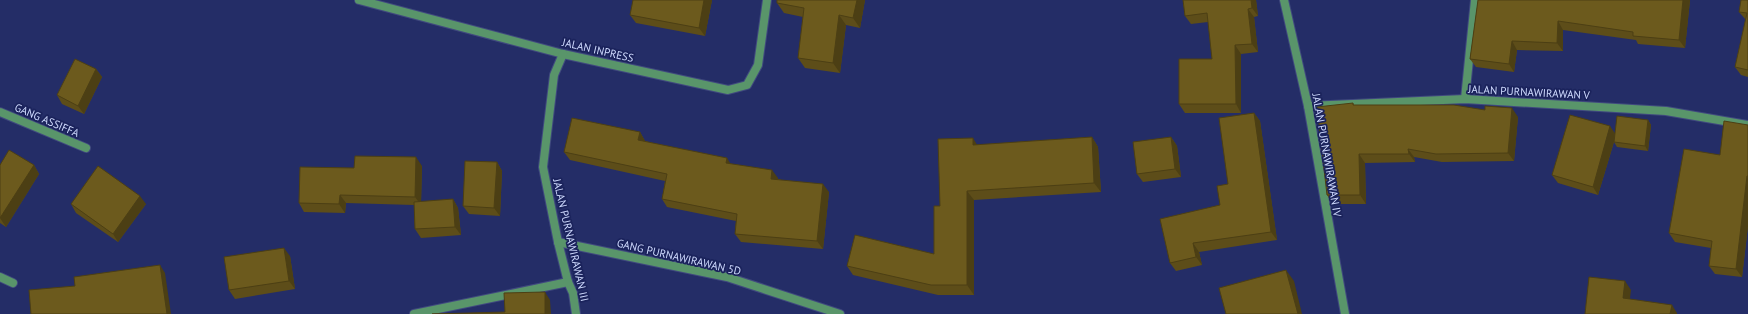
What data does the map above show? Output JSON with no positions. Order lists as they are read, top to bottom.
{
  "streets": {
    "street": [
      "JALAN INPRESS",
      "JALAN PURNAWIRAWAN V",
      "GANG ASSIFFA",
      "JALAN PURNAWIRAWAN IV",
      "JALAN PURNAWIRAWAN III",
      "GANG PURNAWIRAWAN 5D"
    ]
  },
  "crossings": [
    ["JALAN INPRESS", "JALAN PURNAWIRAWAN III"],
    ["JALAN PURNAWIRAWAN V", "JALAN PURNAWIRAWAN IV"],
    ["JALAN PURNAWIRAWAN III", "GANG PURNAWIRAWAN 5D"]
  ]
}
